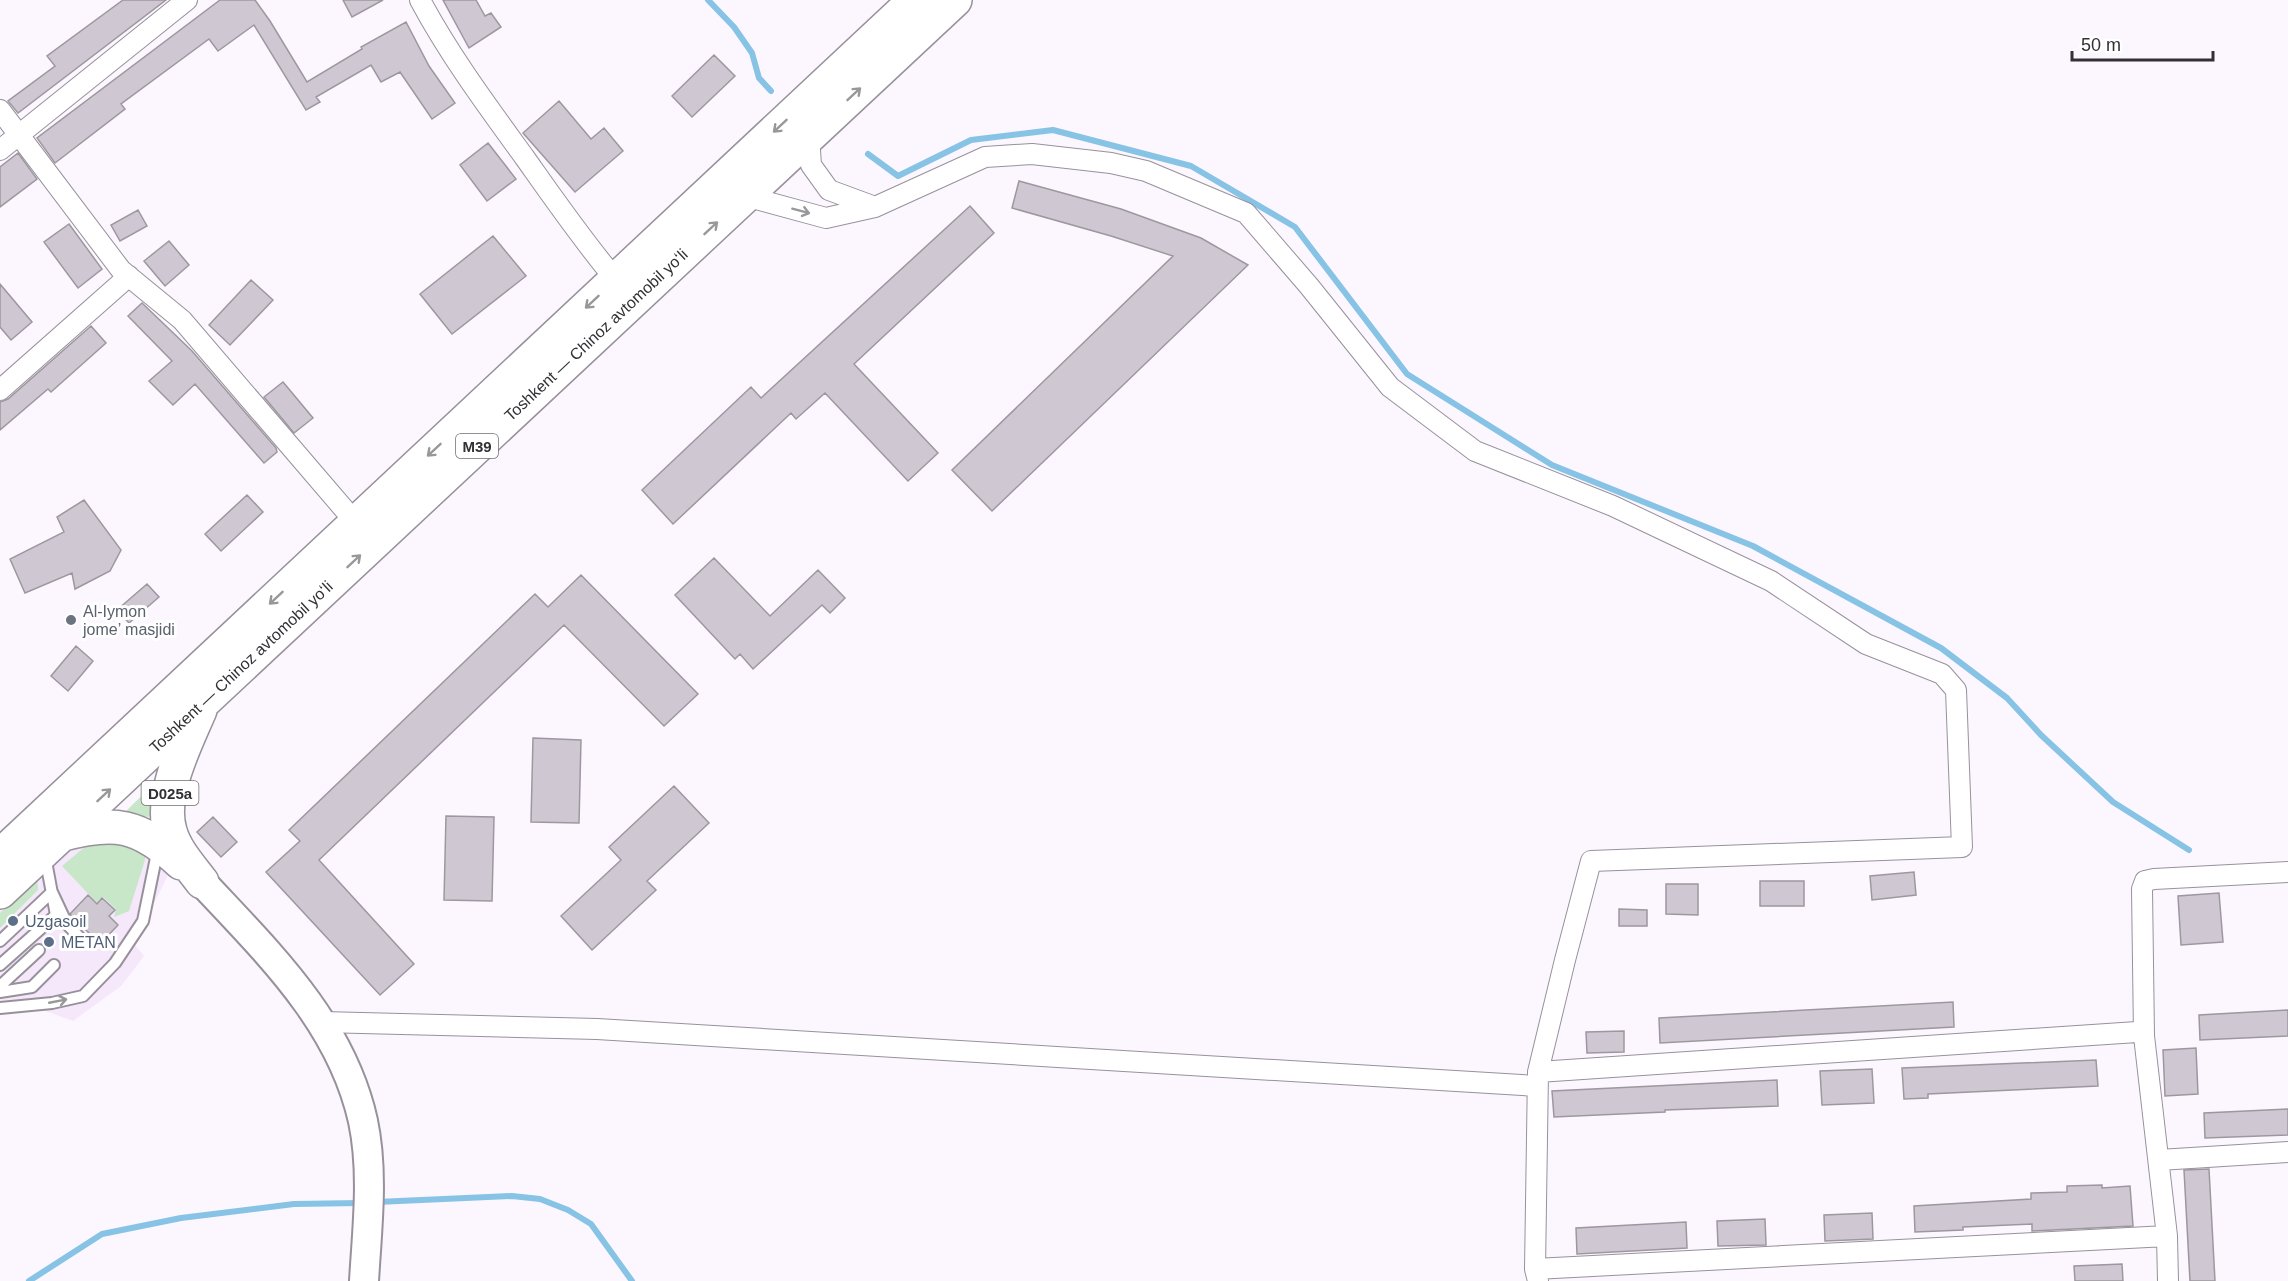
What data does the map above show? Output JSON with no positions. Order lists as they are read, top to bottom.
{
  "streets": {
    "highway": ["Toshkent — Chinoz avtomobil yoʻli", "M39", "D025a"]
  },
  "crossings": [
    ["Toshkent — Chinoz avtomobil yoʻli", "D025a"]
  ],
  "places": ["Al-Iymon jome’ masjidi", "Uzgasoil", "METAN"],
  "scale_bar": "50 m"
}
